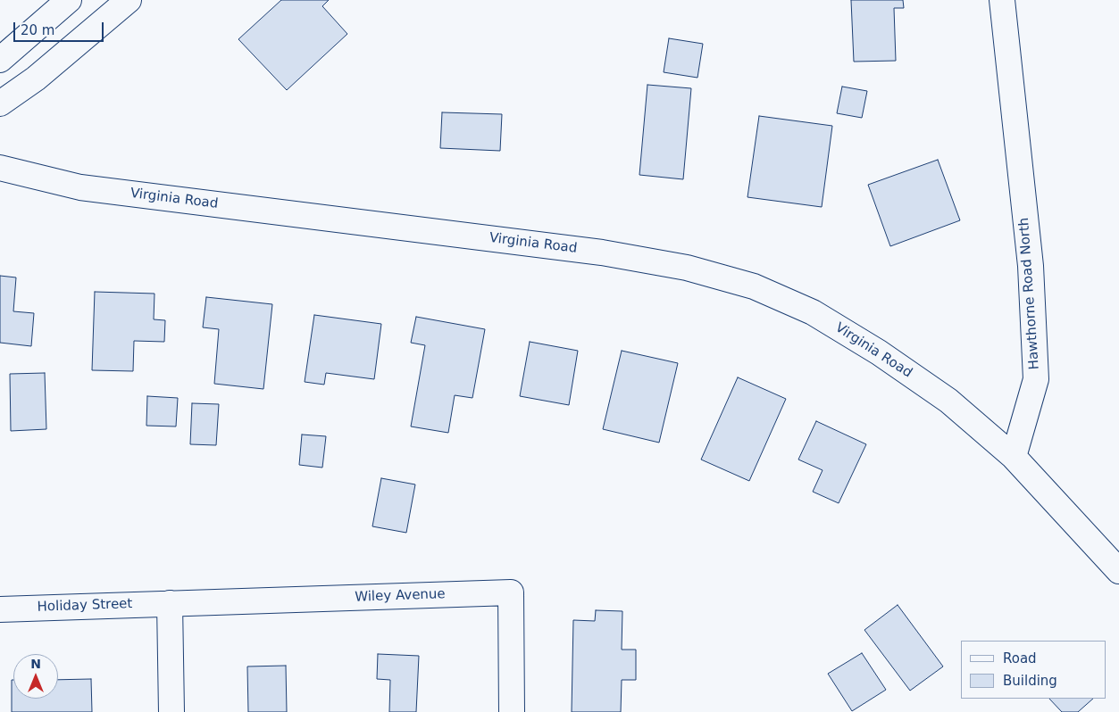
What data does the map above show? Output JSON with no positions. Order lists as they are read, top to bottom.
{
  "streets": {
    "street": [
      "Virginia Road",
      "Hawthorne Road North",
      "Wiley Avenue",
      "Holiday Street"
    ]
  },
  "crossings": [
    ["Virginia Road", "Hawthorne Road North"],
    ["Wiley Avenue", "Holiday Street"]
  ],
  "legend": ["Road", "Building"],
  "scale_bar": "20 m",
  "north": "top"
}
